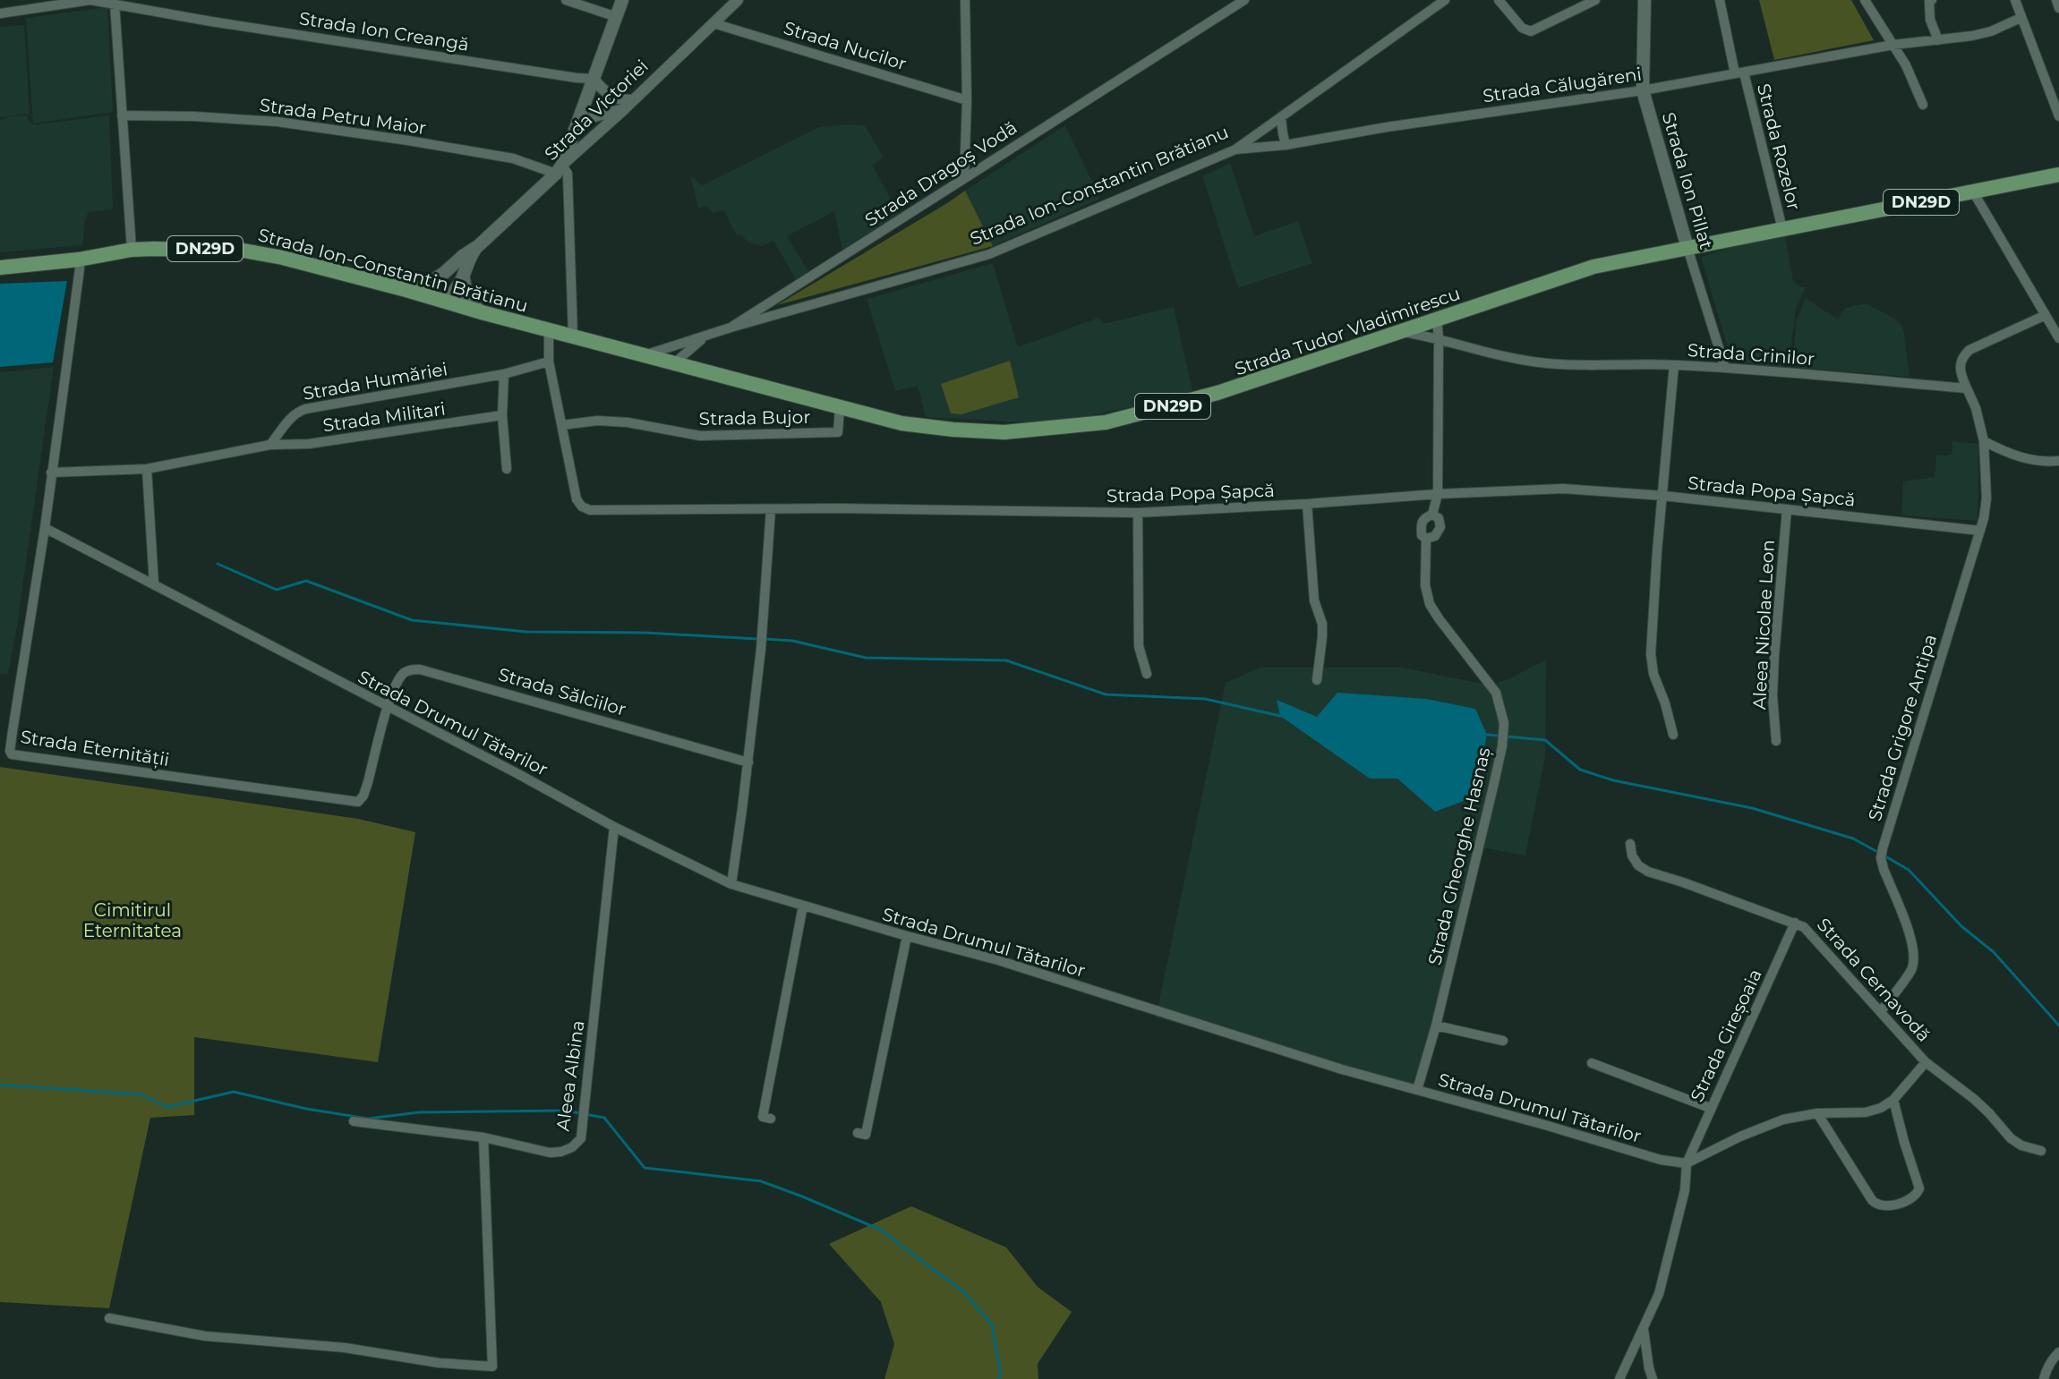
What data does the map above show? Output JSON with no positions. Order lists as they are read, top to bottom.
{
  "streets": {
    "main road": [
      "Strada Victoriei",
      "Strada Ion Pillat",
      "Strada Ion-Constantin Brătianu",
      "DN29D",
      "Strada Tudor Vladimirescu"
    ],
    "street": [
      "Strada Ion Creangă",
      "Strada Nucilor",
      "Strada Călugăreni",
      "Strada Petru Maior",
      "Strada Rozelor",
      "Strada Dragoș Vodă",
      "Strada Crinilor",
      "Strada Humăriei",
      "Strada Militari",
      "Strada Bujor",
      "Strada Popa Șapcă",
      "Aleea Nicolae Leon",
      "Strada Sălciilor",
      "Strada Drumul Tătarilor",
      "Strada Grigore Antipa",
      "Strada Eternității",
      "Strada Gheorghe Hasnaș",
      "Strada Cernavodă",
      "Strada Cireșoaia",
      "Aleea Albina"
    ]
  },
  "crossings": [
    ["Strada Nucilor", "Strada Victoriei"],
    ["Strada Călugăreni", "Strada Rozelor"],
    ["Strada Călugăreni", "Strada Ion Pillat"],
    ["Strada Călugăreni", "Strada Ion-Constantin Brătianu"],
    ["Strada Victoriei", "Strada Petru Maior"],
    ["Strada Victoriei", "Strada Ion-Constantin Brătianu"],
    ["Strada Rozelor", "Strada Tudor Vladimirescu"],
    ["Strada Dragoș Vodă", "Strada Ion-Constantin Brătianu"],
    ["Strada Dragoș Vodă", "Strada Tudor Vladimirescu"],
    ["Strada Ion Pillat", "Strada Tudor Vladimirescu"],
    ["Strada Ion Pillat", "Strada Crinilor"],
    ["Strada Ion-Constantin Brătianu", "Strada Tudor Vladimirescu"],
    ["Strada Ion-Constantin Brătianu", "Strada Popa Șapcă"],
    ["Strada Ion-Constantin Brătianu", "Strada Eternității"],
    ["Strada Tudor Vladimirescu", "Strada Crinilor"],
    ["Strada Tudor Vladimirescu", "Strada Bujor"],
    ["Strada Tudor Vladimirescu", "Strada Gheorghe Hasnaș"],
    ["Strada Crinilor", "Strada Gheorghe Hasnaș"],
    ["Strada Humăriei", "Strada Militari"],
    ["Strada Humăriei", "Strada Popa Șapcă"],
    ["Strada Bujor", "Strada Popa Șapcă"],
    ["Strada Popa Șapcă", "Aleea Nicolae Leon"],
    ["Strada Popa Șapcă", "Strada Grigore Antipa"],
    ["Strada Popa Șapcă", "Strada Gheorghe Hasnaș"],
    ["Strada Sălciilor", "Strada Drumul Tătarilor"],
    ["Strada Sălciilor", "Strada Eternității"],
    ["Strada Drumul Tătarilor", "Strada Eternității"],
    ["Strada Drumul Tătarilor", "Strada Gheorghe Hasnaș"],
    ["Strada Drumul Tătarilor", "Strada Cireșoaia"],
    ["Strada Drumul Tătarilor", "Aleea Albina"],
    ["Strada Grigore Antipa", "Strada Cernavodă"],
    ["Strada Cernavodă", "Strada Cireșoaia"]
  ],
  "parks": ["Cimitirul Eternitatea"]
}
